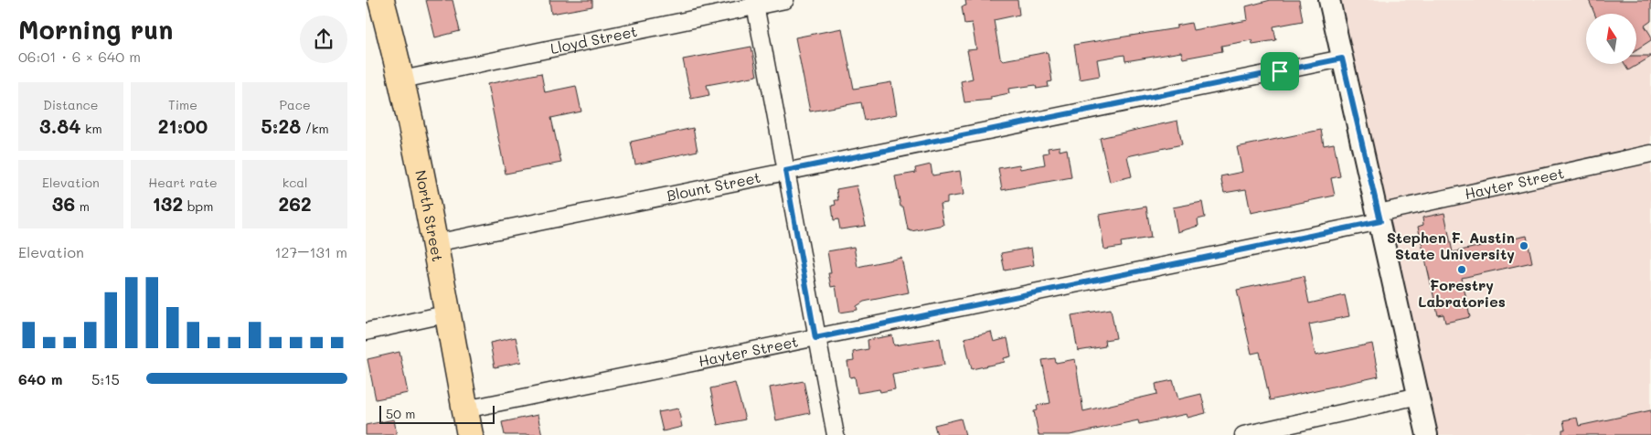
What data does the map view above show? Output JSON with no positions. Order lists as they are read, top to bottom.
{
  "streets": {
    "main road": ["North Street"],
    "street": ["Lloyd Street", "Hayter Street", "Blount Street"]
  },
  "crossings": [
    ["Lloyd Street", "North Street"],
    ["Hayter Street", "North Street"],
    ["Blount Street", "North Street"]
  ],
  "places": ["Stephen F. Austin State University", "Forestry Labratories"],
  "scale_bar": "50 m",
  "north": "top",
  "page": {
    "heading": ["Morning run", "06:01 · 6 × 640 m"],
    "stats": [
      ["Distance", "3.84 km"],
      ["Time", "21:00"],
      ["Pace", "5:28 /km"],
      ["Elevation", "36 m"],
      ["Heart rate", "132 bpm"],
      ["kcal", "262"]
    ],
    "chart": ["Elevation", "127–131 m"],
    "list": [
      {
        "name": "640 m",
        "note": "5:15"
      }
    ],
    "scale": "50 m"
  }
}
